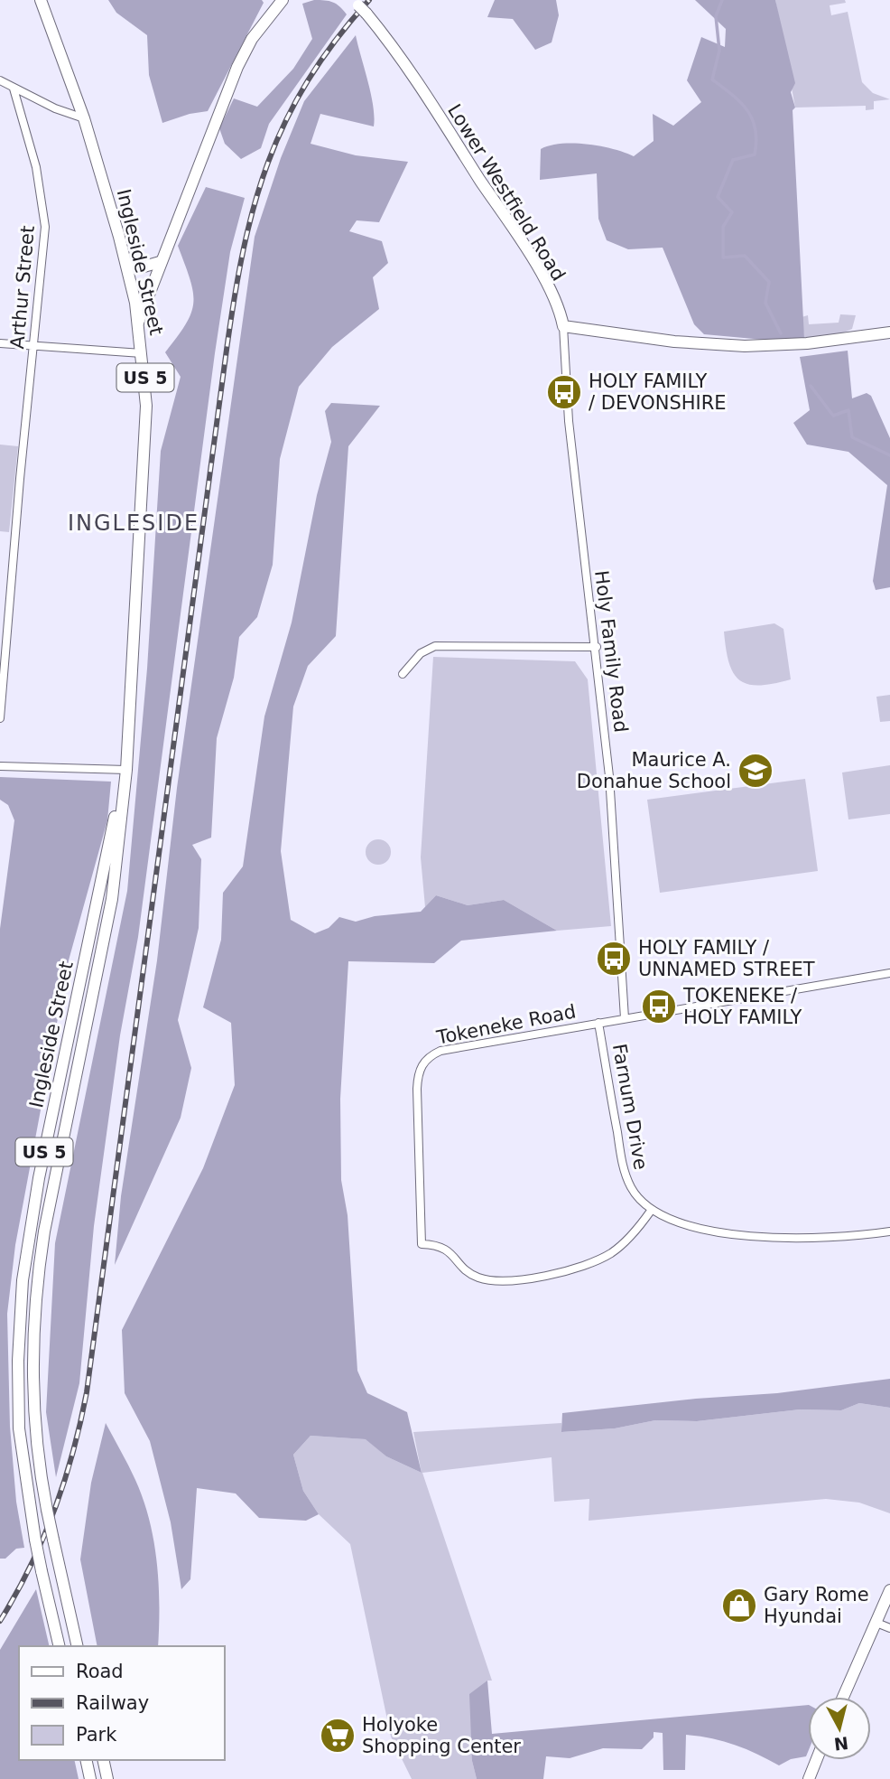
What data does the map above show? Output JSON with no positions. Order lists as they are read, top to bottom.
{
  "streets": {
    "main road": ["Lower Westfield Road", "Ingleside Street", "US 5"],
    "street": [
      "Arthur Street",
      "Holy Family Road",
      "Tokeneke Road",
      "Farnum Drive"
    ]
  },
  "crossings": [
    ["Lower Westfield Road", "Holy Family Road"],
    ["Holy Family Road", "Tokeneke Road"],
    ["Tokeneke Road", "Farnum Drive"]
  ],
  "districts": ["INGLESIDE"],
  "places": {
    "bus stop": ["HOLY FAMILY / DEVONSHIRE", "HOLY FAMILY / UNNAMED STREET", "TOKENEKE / HOLY FAMILY"],
    "school or university": ["Maurice A. Donahue School"],
    "shop": ["Gary Rome Hyundai"],
    "supermarket": ["Holyoke Shopping Center"]
  },
  "legend": ["Road", "Railway", "Park"],
  "north": "bottom"
}
